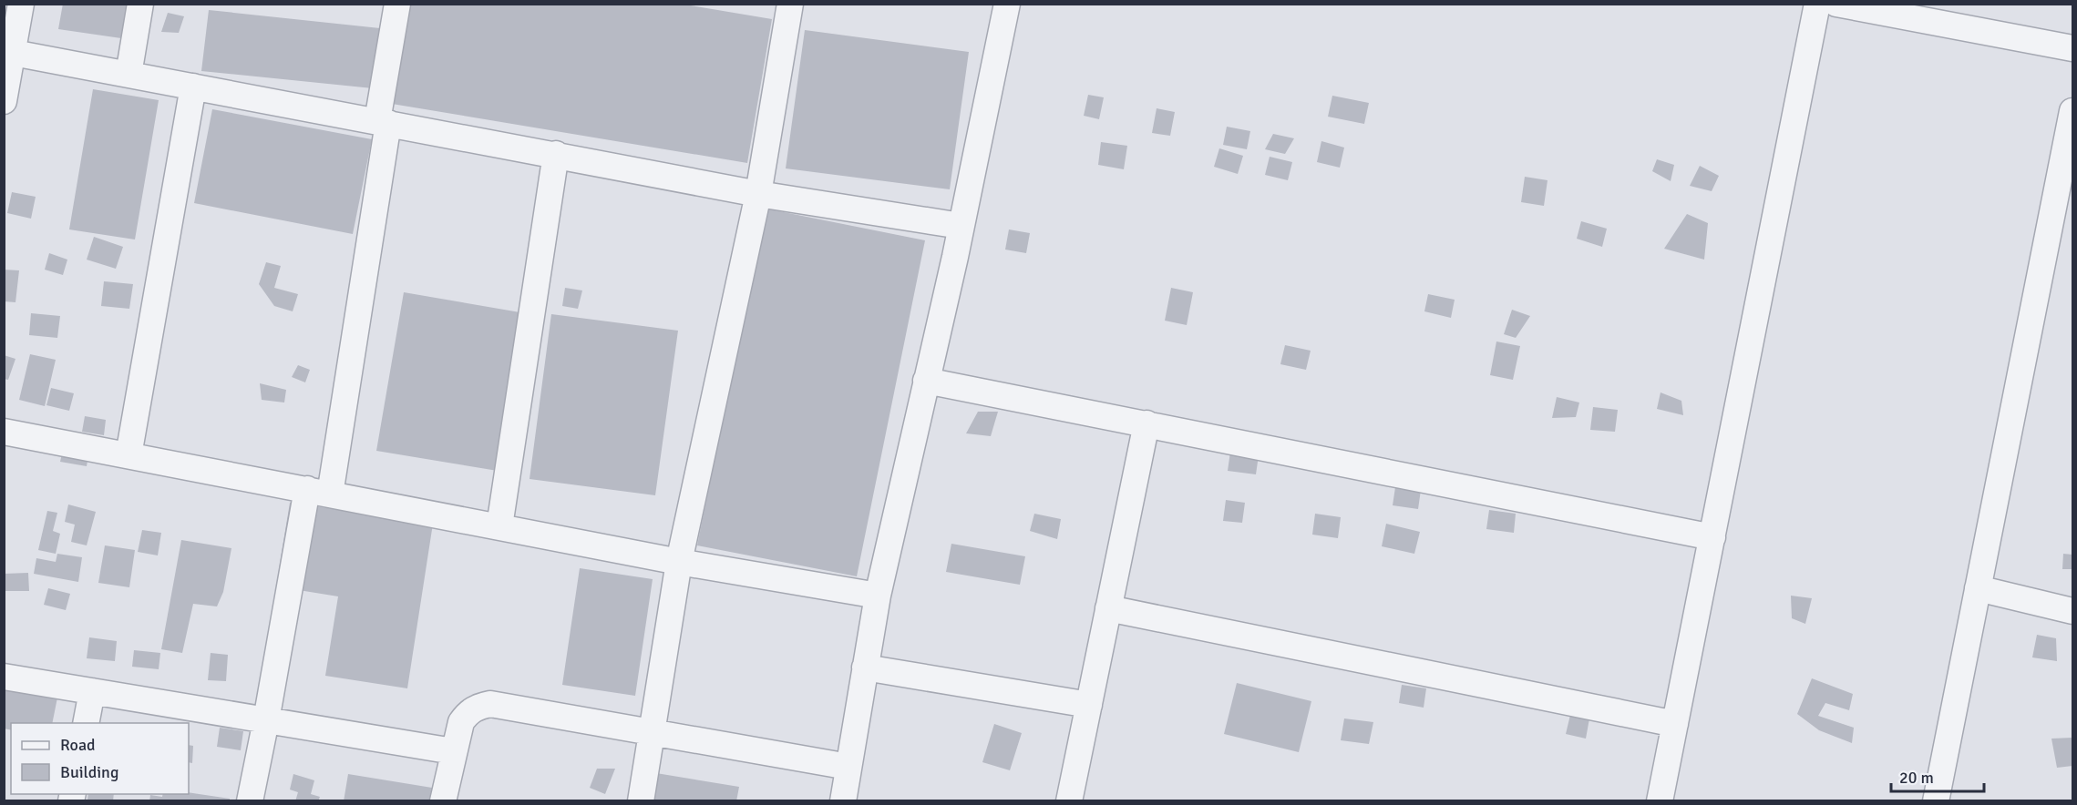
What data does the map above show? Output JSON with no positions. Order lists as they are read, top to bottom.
{
  "legend": ["Road", "Building"],
  "scale_bar": "20 m"
}
